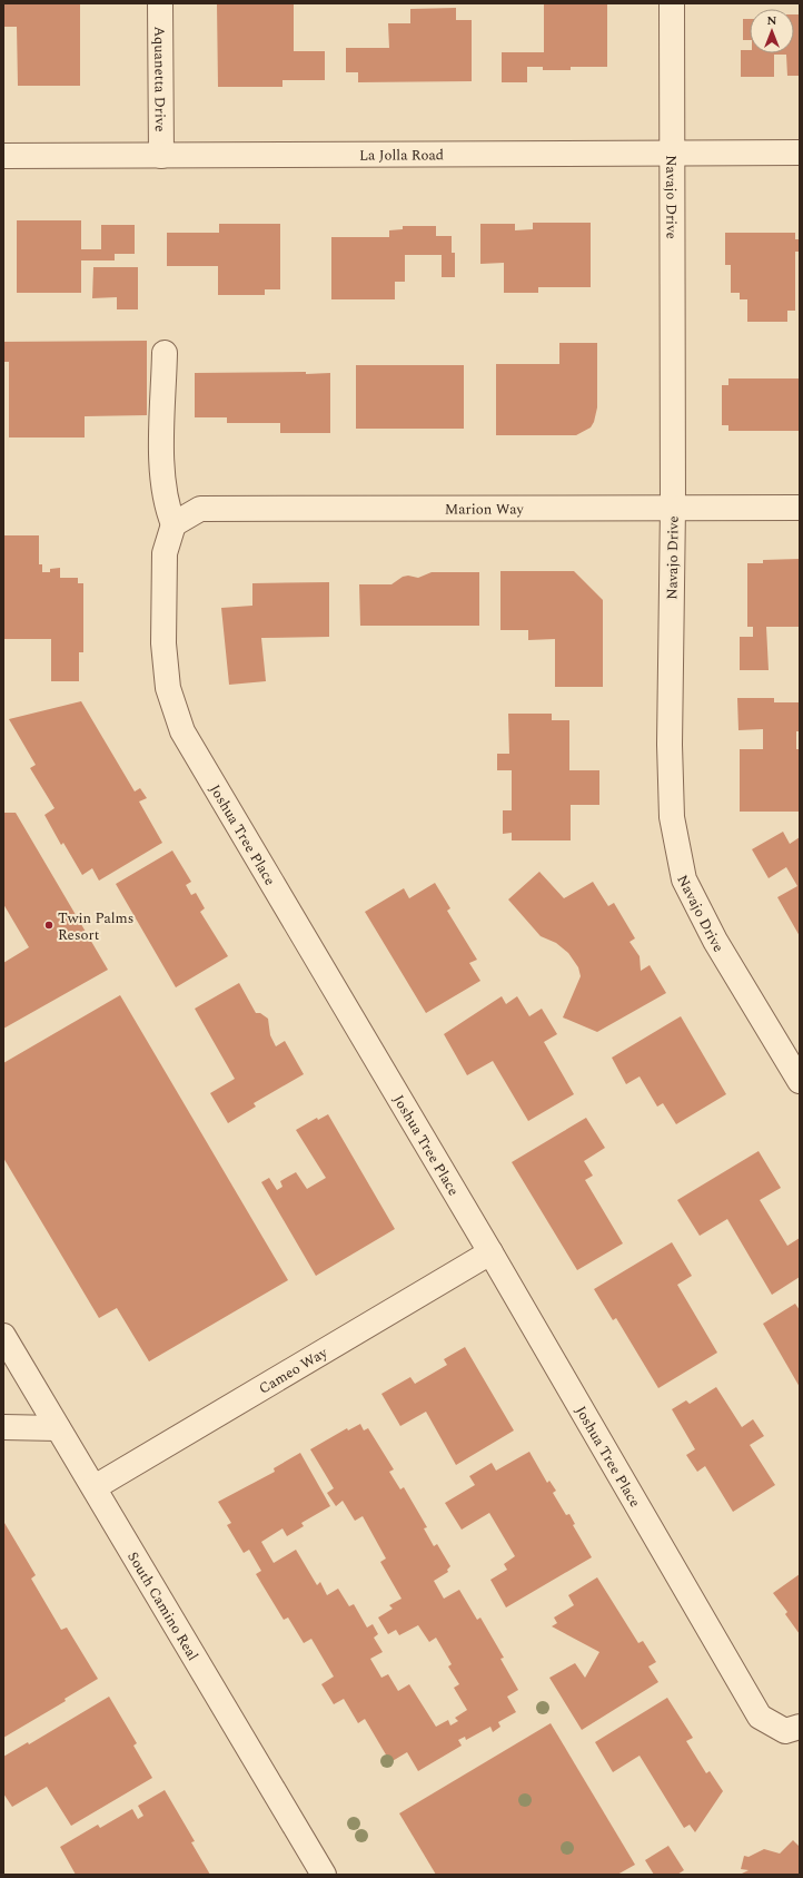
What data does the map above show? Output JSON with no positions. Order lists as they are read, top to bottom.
{
  "streets": {
    "street": [
      "Aquanetta Drive",
      "La Jolla Road",
      "Navajo Drive",
      "Marion Way",
      "Joshua Tree Place",
      "Cameo Way",
      "South Camino Real"
    ]
  },
  "crossings": [
    ["Aquanetta Drive", "La Jolla Road"],
    ["La Jolla Road", "Navajo Drive"],
    ["Navajo Drive", "Marion Way"],
    ["Marion Way", "Joshua Tree Place"],
    ["Joshua Tree Place", "Cameo Way"],
    ["Cameo Way", "South Camino Real"]
  ],
  "places": ["Twin Palms Resort"],
  "north": "top"
}
